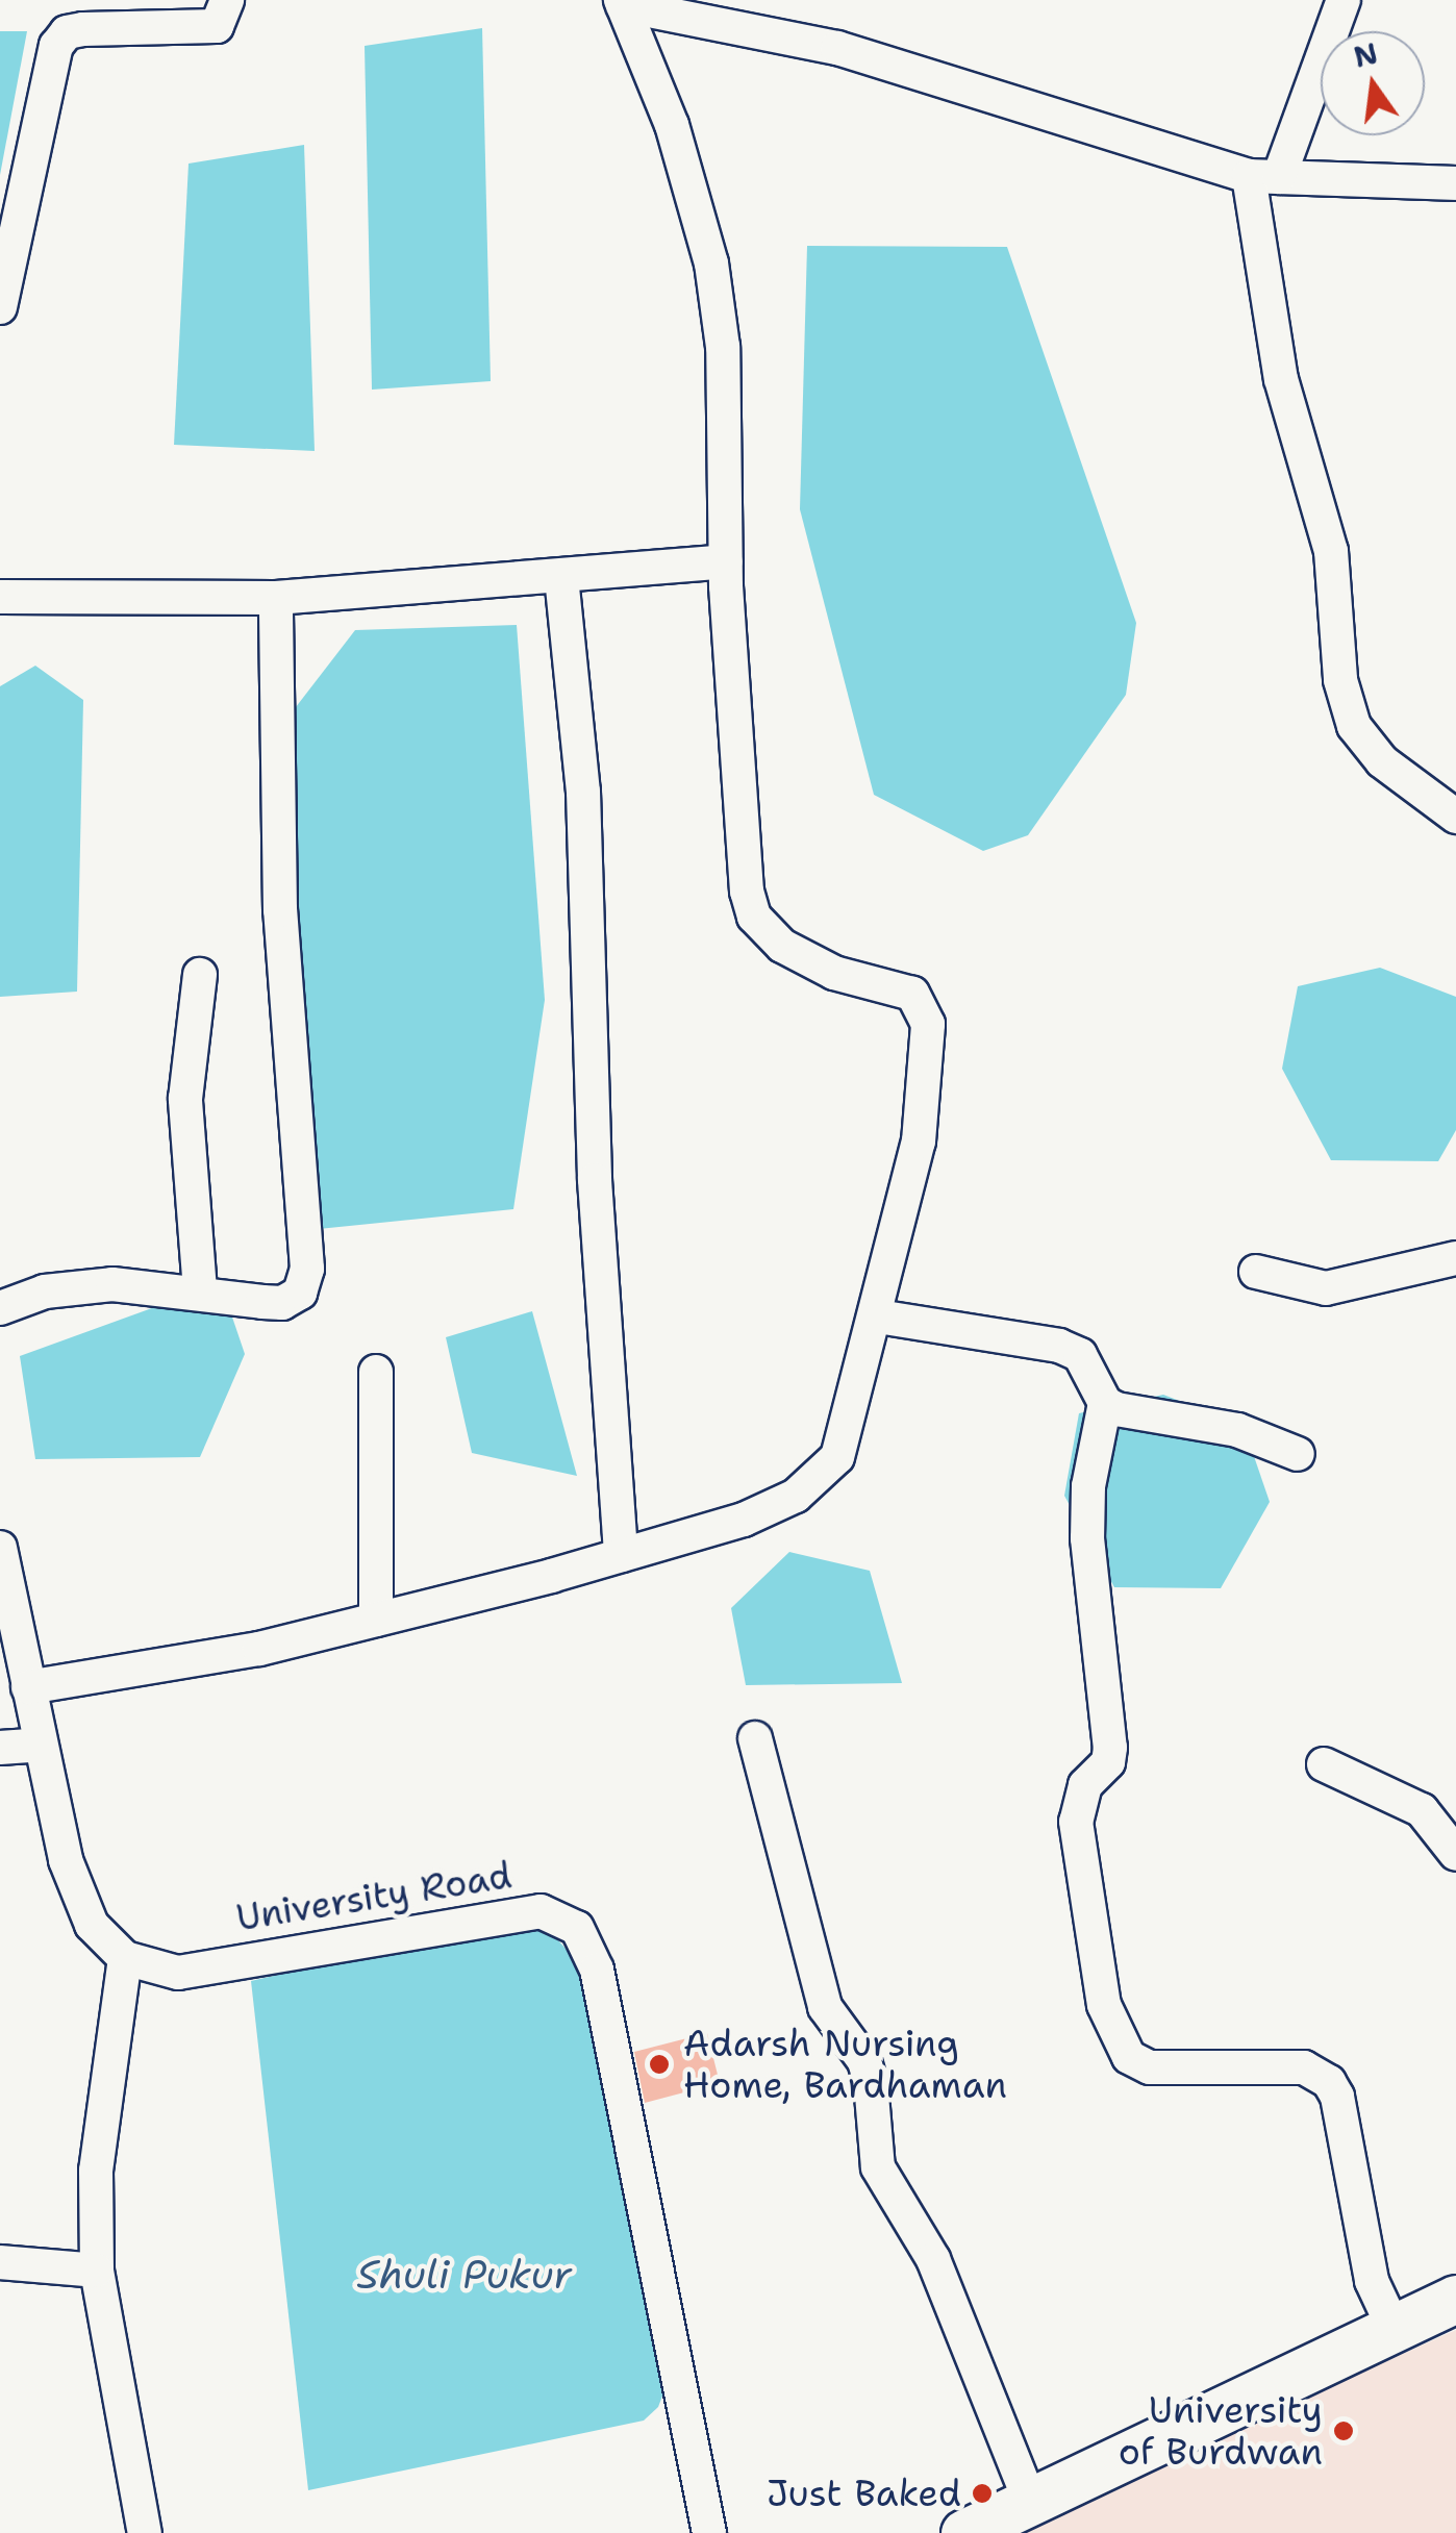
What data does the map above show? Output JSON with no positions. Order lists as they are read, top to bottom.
{
  "streets": {
    "street": ["University Road"]
  },
  "water": ["Shuli Pukur"],
  "places": ["Adarsh Nursing Home, Bardhaman", "University of Burdwan", "Just Baked"],
  "north": "top"
}
